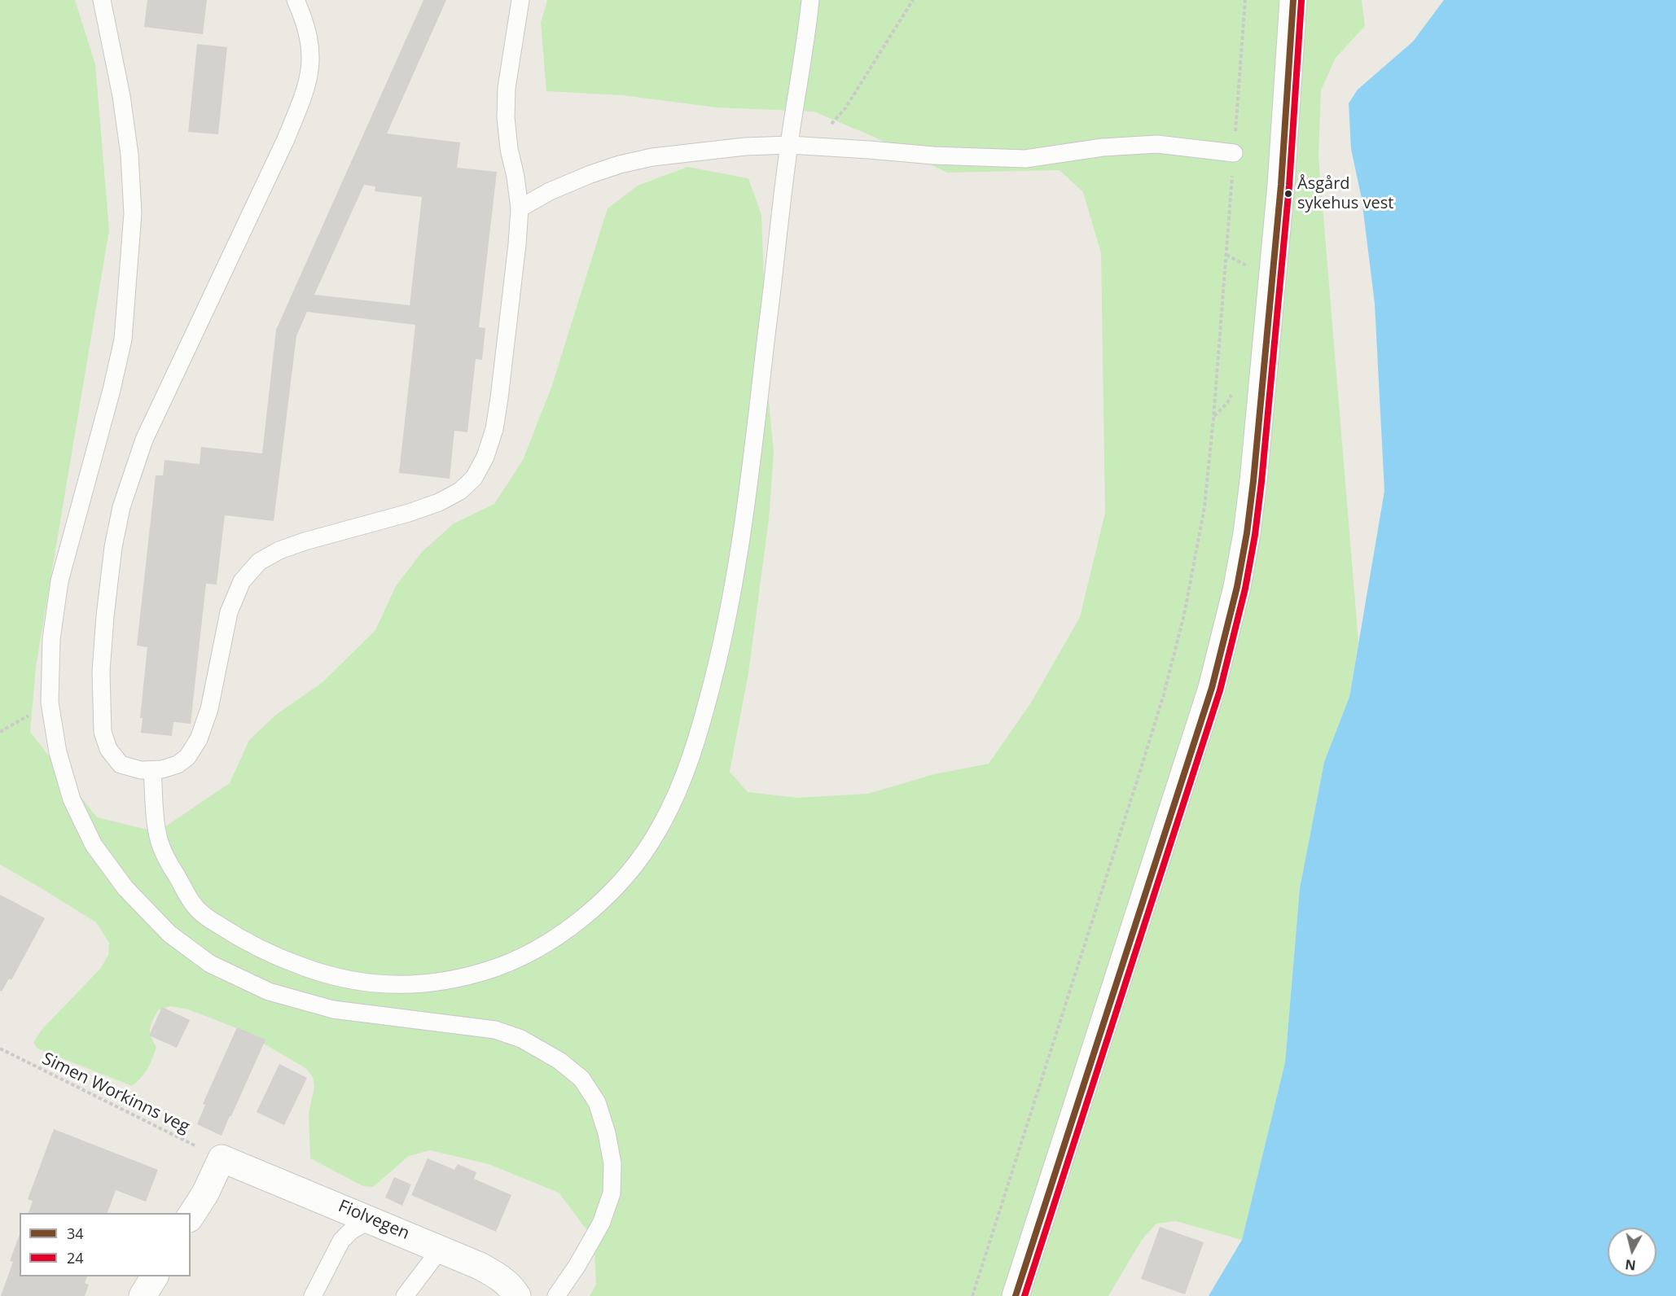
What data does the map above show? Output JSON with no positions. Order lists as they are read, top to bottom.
{
  "streets": {
    "street": ["Fiolvegen"],
    "path": ["Simen Workinns veg"]
  },
  "crossings": [
    ["Simen Workinns veg", "Fiolvegen"]
  ],
  "places": ["Åsgård sykehus vest"],
  "lines": ["transit line 34", "transit line 24"],
  "legend": ["34", "24"],
  "north": "bottom"
}
